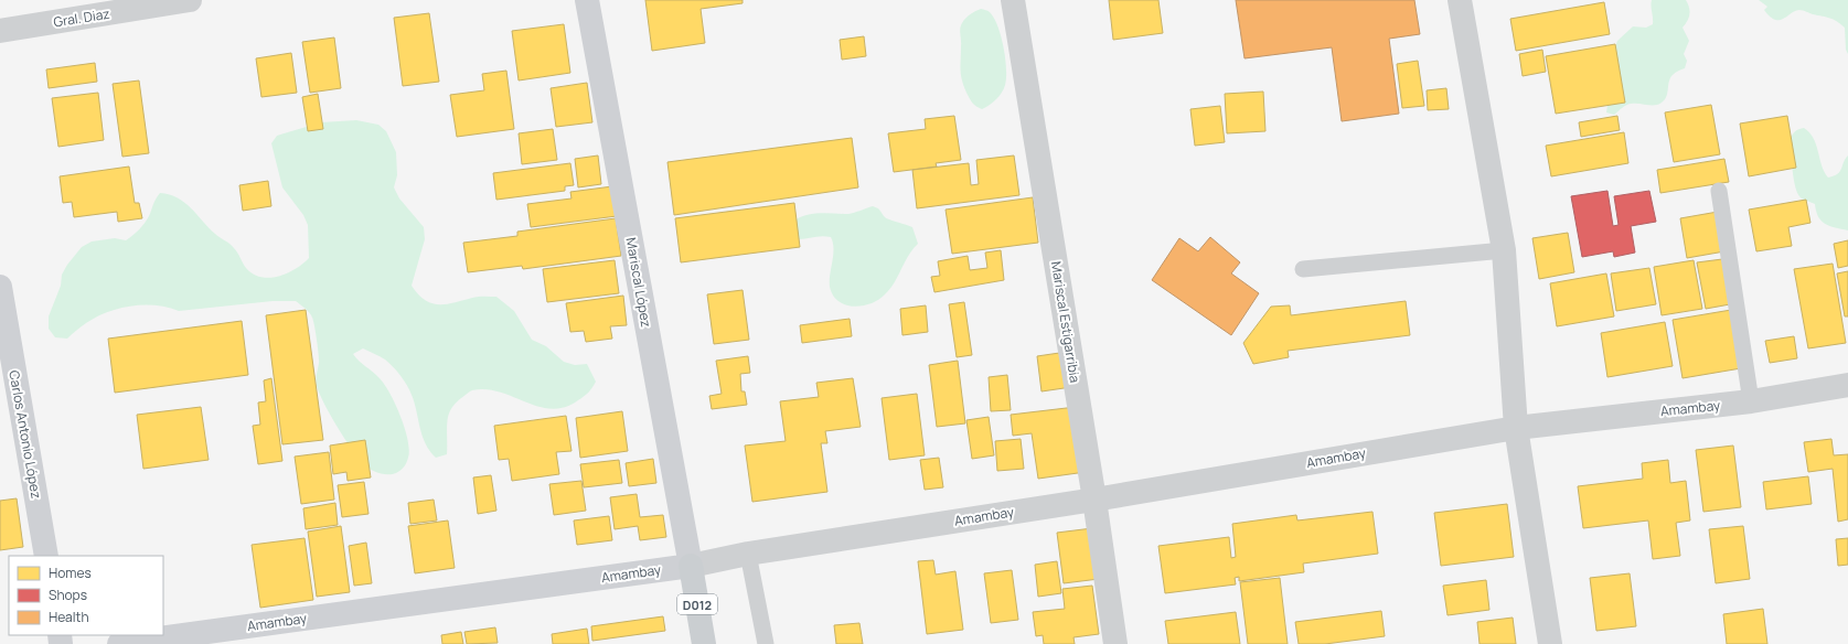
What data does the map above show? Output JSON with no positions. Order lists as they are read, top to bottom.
{
  "streets": {
    "main road": [
      "Mariscal López",
      "Amambay",
      "Carlos Antonio López",
      "D012"
    ],
    "street": ["Gral. Diaz", "Mariscal Estigarribia"]
  },
  "crossings": [
    ["Mariscal López", "Amambay"],
    ["Mariscal López", "D012"],
    ["Mariscal Estigarribia", "Amambay"],
    ["Amambay", "D012"]
  ],
  "legend": ["Homes", "Shops", "Health"]
}
